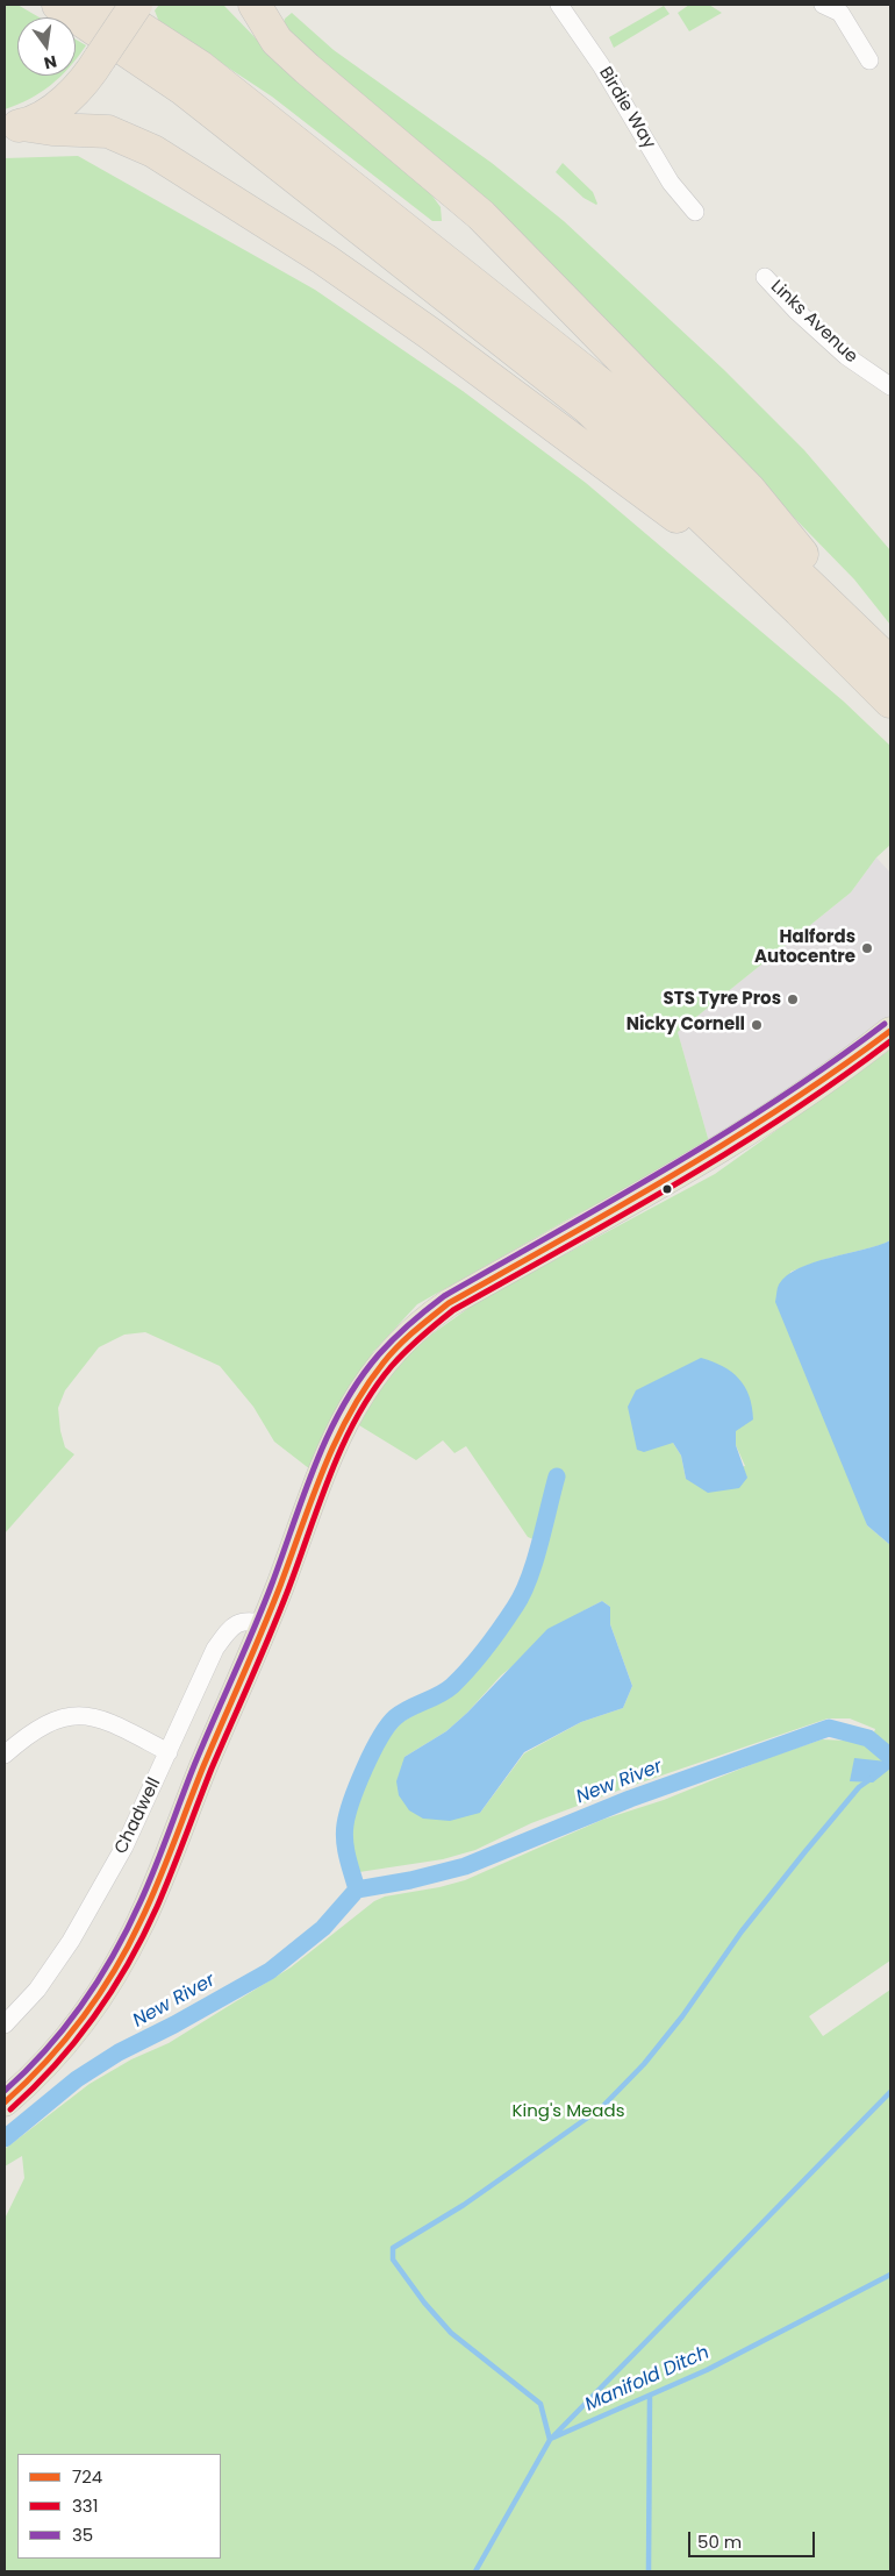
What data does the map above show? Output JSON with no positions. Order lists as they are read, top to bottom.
{
  "streets": {
    "street": ["Birdie Way", "Links Avenue", "Chadwell"]
  },
  "water": ["New River", "Manifold Ditch"],
  "parks": ["King's Meads"],
  "places": ["Halfords Autocentre", "STS Tyre Pros", "Nicky Cornell"],
  "lines": ["transit line 35", "transit line 724", "transit line 331"],
  "legend": ["724", "331", "35"],
  "scale_bar": "50 m",
  "north": "bottom"
}
